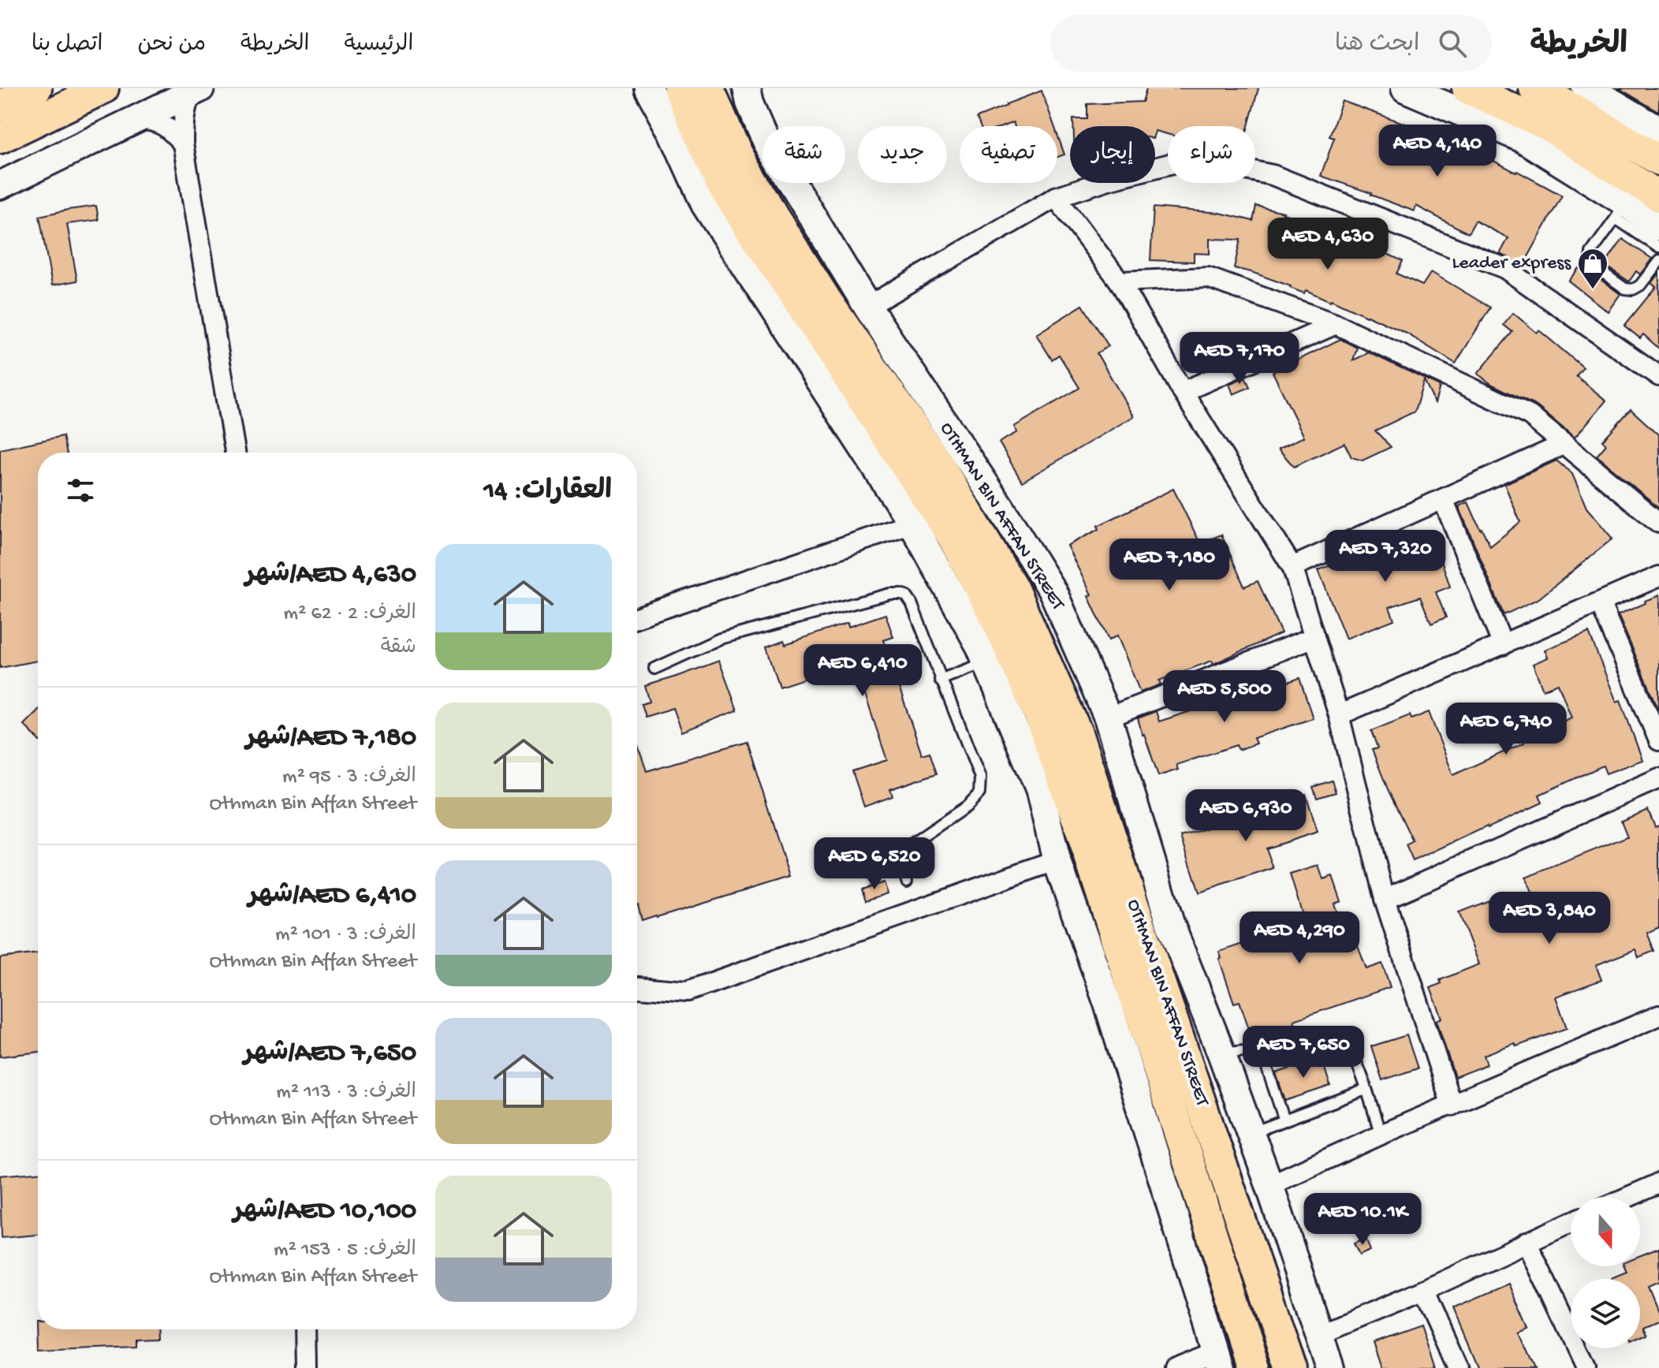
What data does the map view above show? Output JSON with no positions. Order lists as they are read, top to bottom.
{
  "streets": {
    "main road": ["OTHMAN BIN AFFAN STREET"]
  },
  "places": {
    "shop": ["Leader express"]
  },
  "north": "bottom",
  "page": {
    "header": "الخريطة",
    "search": "ابحث هنا",
    "nav": [
      "الرئيسية",
      "الخريطة",
      "من نحن",
      "اتصل بنا"
    ],
    "price": [
      "AED 4,140",
      "AED 4,630",
      "AED 7,170",
      "AED 7,320",
      "AED 7,180",
      "AED 6,410",
      "AED 5,500",
      "AED 6,740",
      "AED 6,930",
      "AED 6,520",
      "AED 3,840",
      "AED 4,290",
      "AED 7,650",
      "AED 10.1K"
    ],
    "chip": [
      "شراء",
      "إيجار",
      "تصفية",
      "جديد",
      "شقة"
    ],
    "heading": "العقارات: 14",
    "list": [
      {
        "name": "AED 4,630/شهر",
        "note": "الغرف: 2 · 62 m² · شقة"
      },
      {
        "name": "AED 7,180/شهر",
        "note": "الغرف: 3 · 95 m² · Othman Bin Affan Street"
      },
      {
        "name": "AED 6,410/شهر",
        "note": "الغرف: 3 · 101 m² · Othman Bin Affan Street"
      },
      {
        "name": "AED 7,650/شهر",
        "note": "الغرف: 3 · 113 m² · Othman Bin Affan Street"
      },
      {
        "name": "AED 10,100/شهر",
        "note": "الغرف: 5 · 153 m² · Othman Bin Affan Street"
      }
    ]
  }
}
